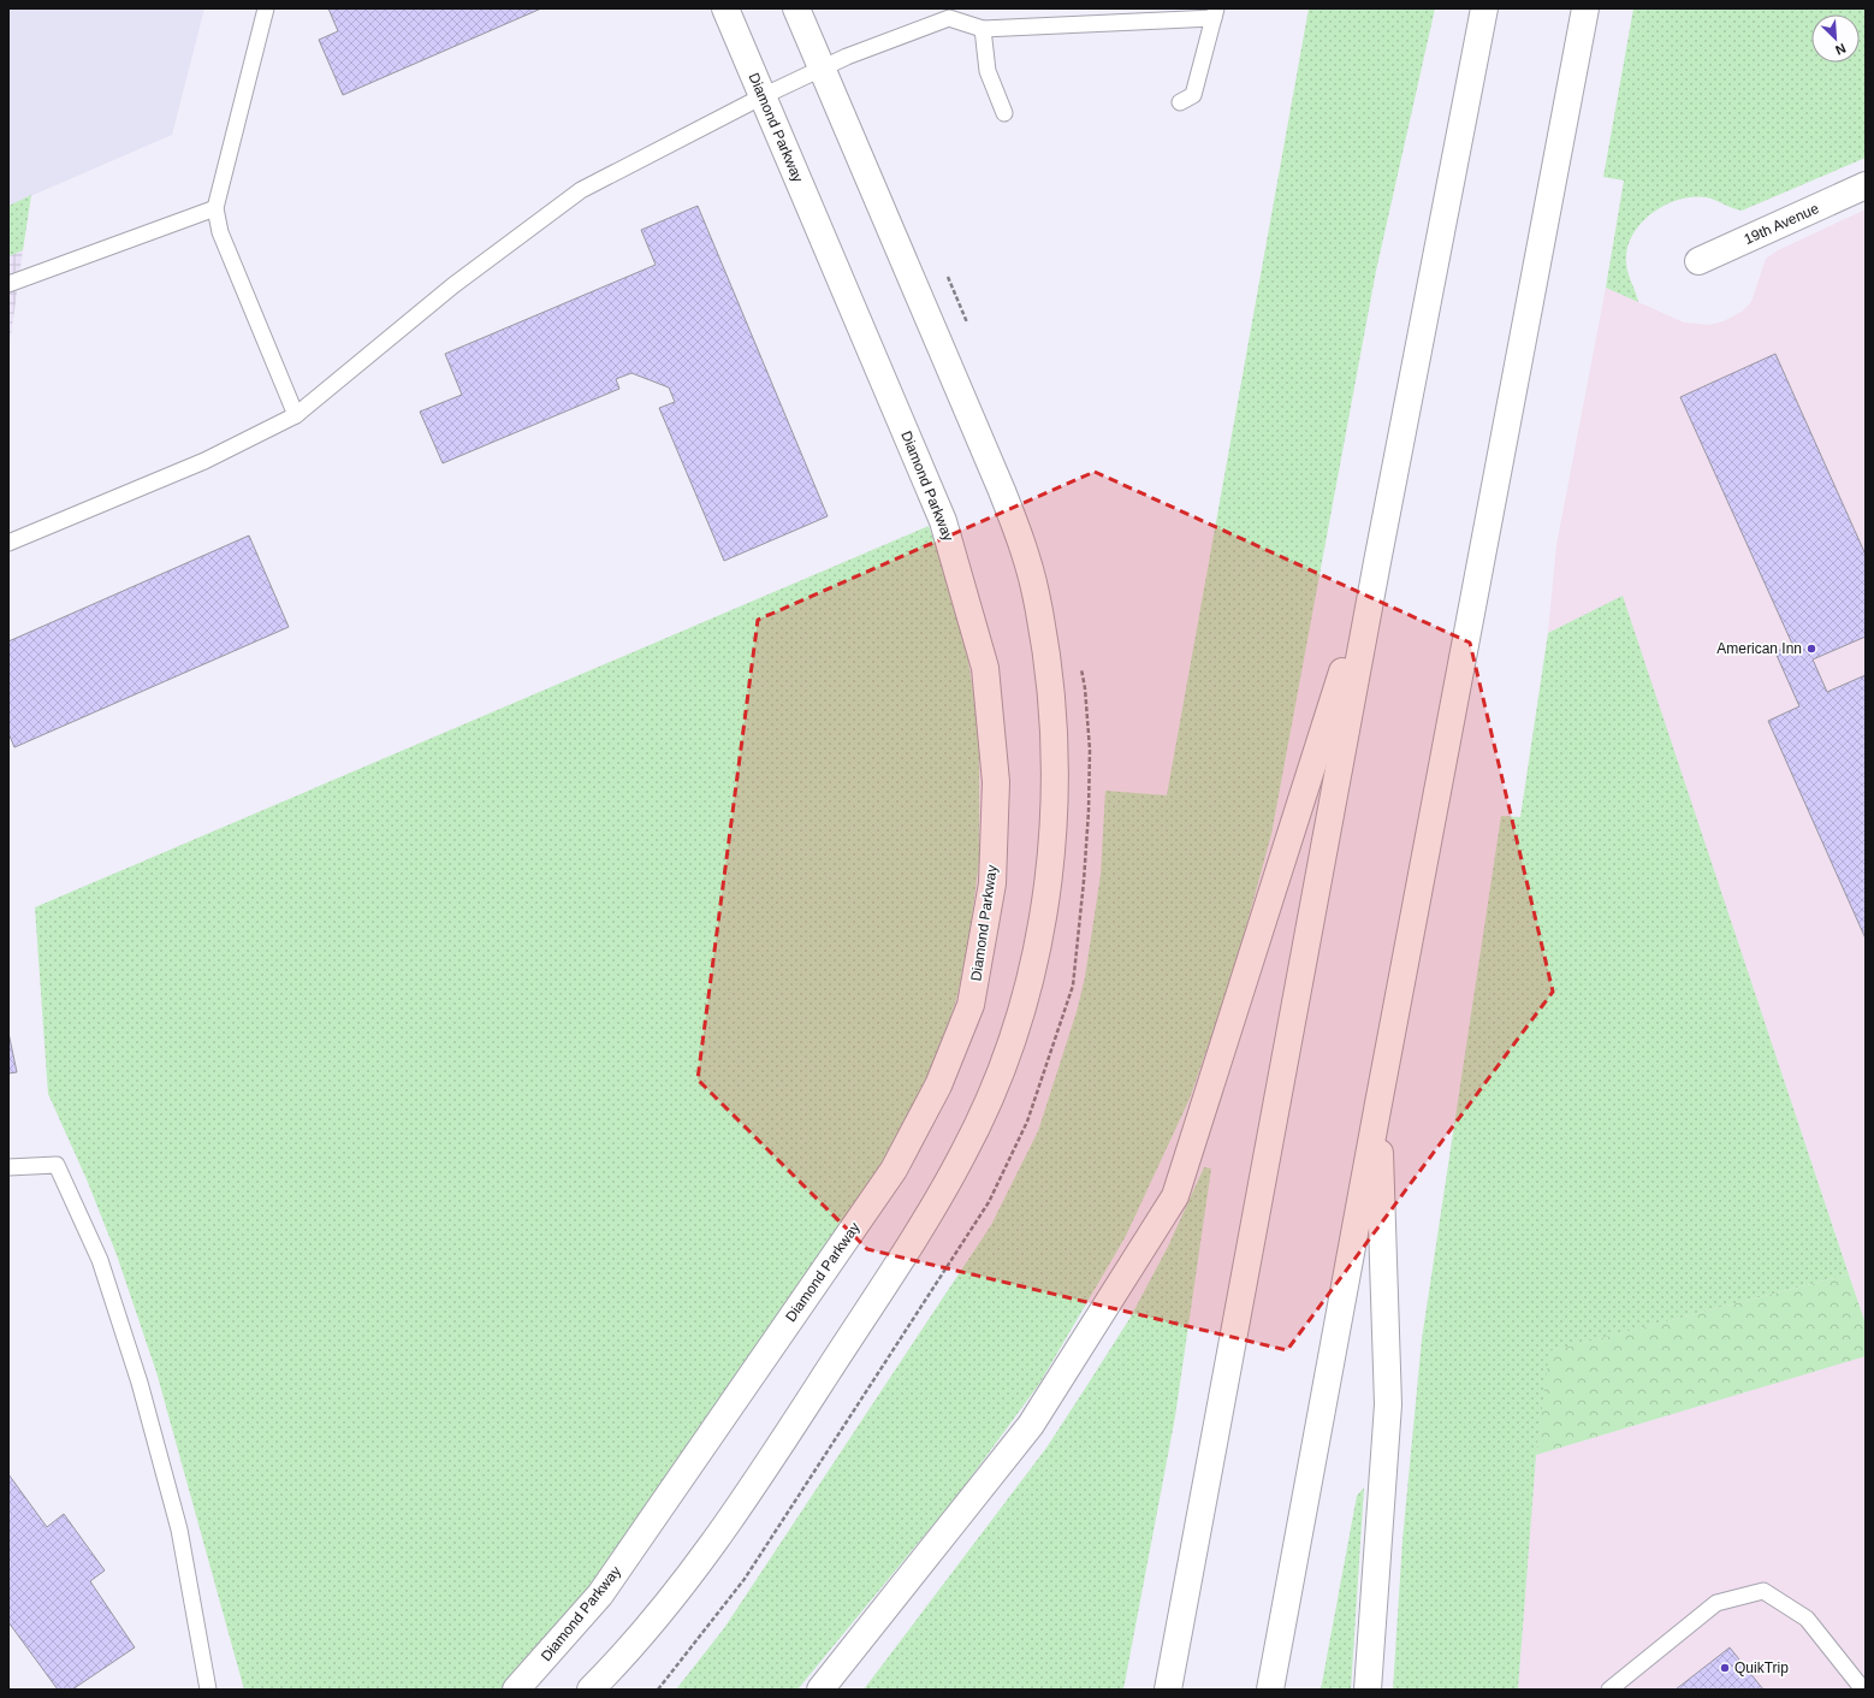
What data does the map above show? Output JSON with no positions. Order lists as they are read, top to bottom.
{
  "streets": {
    "main road": ["Diamond Parkway", "19th Avenue"]
  },
  "places": ["American Inn", "QuikTrip"],
  "north": "bottom right"
}
